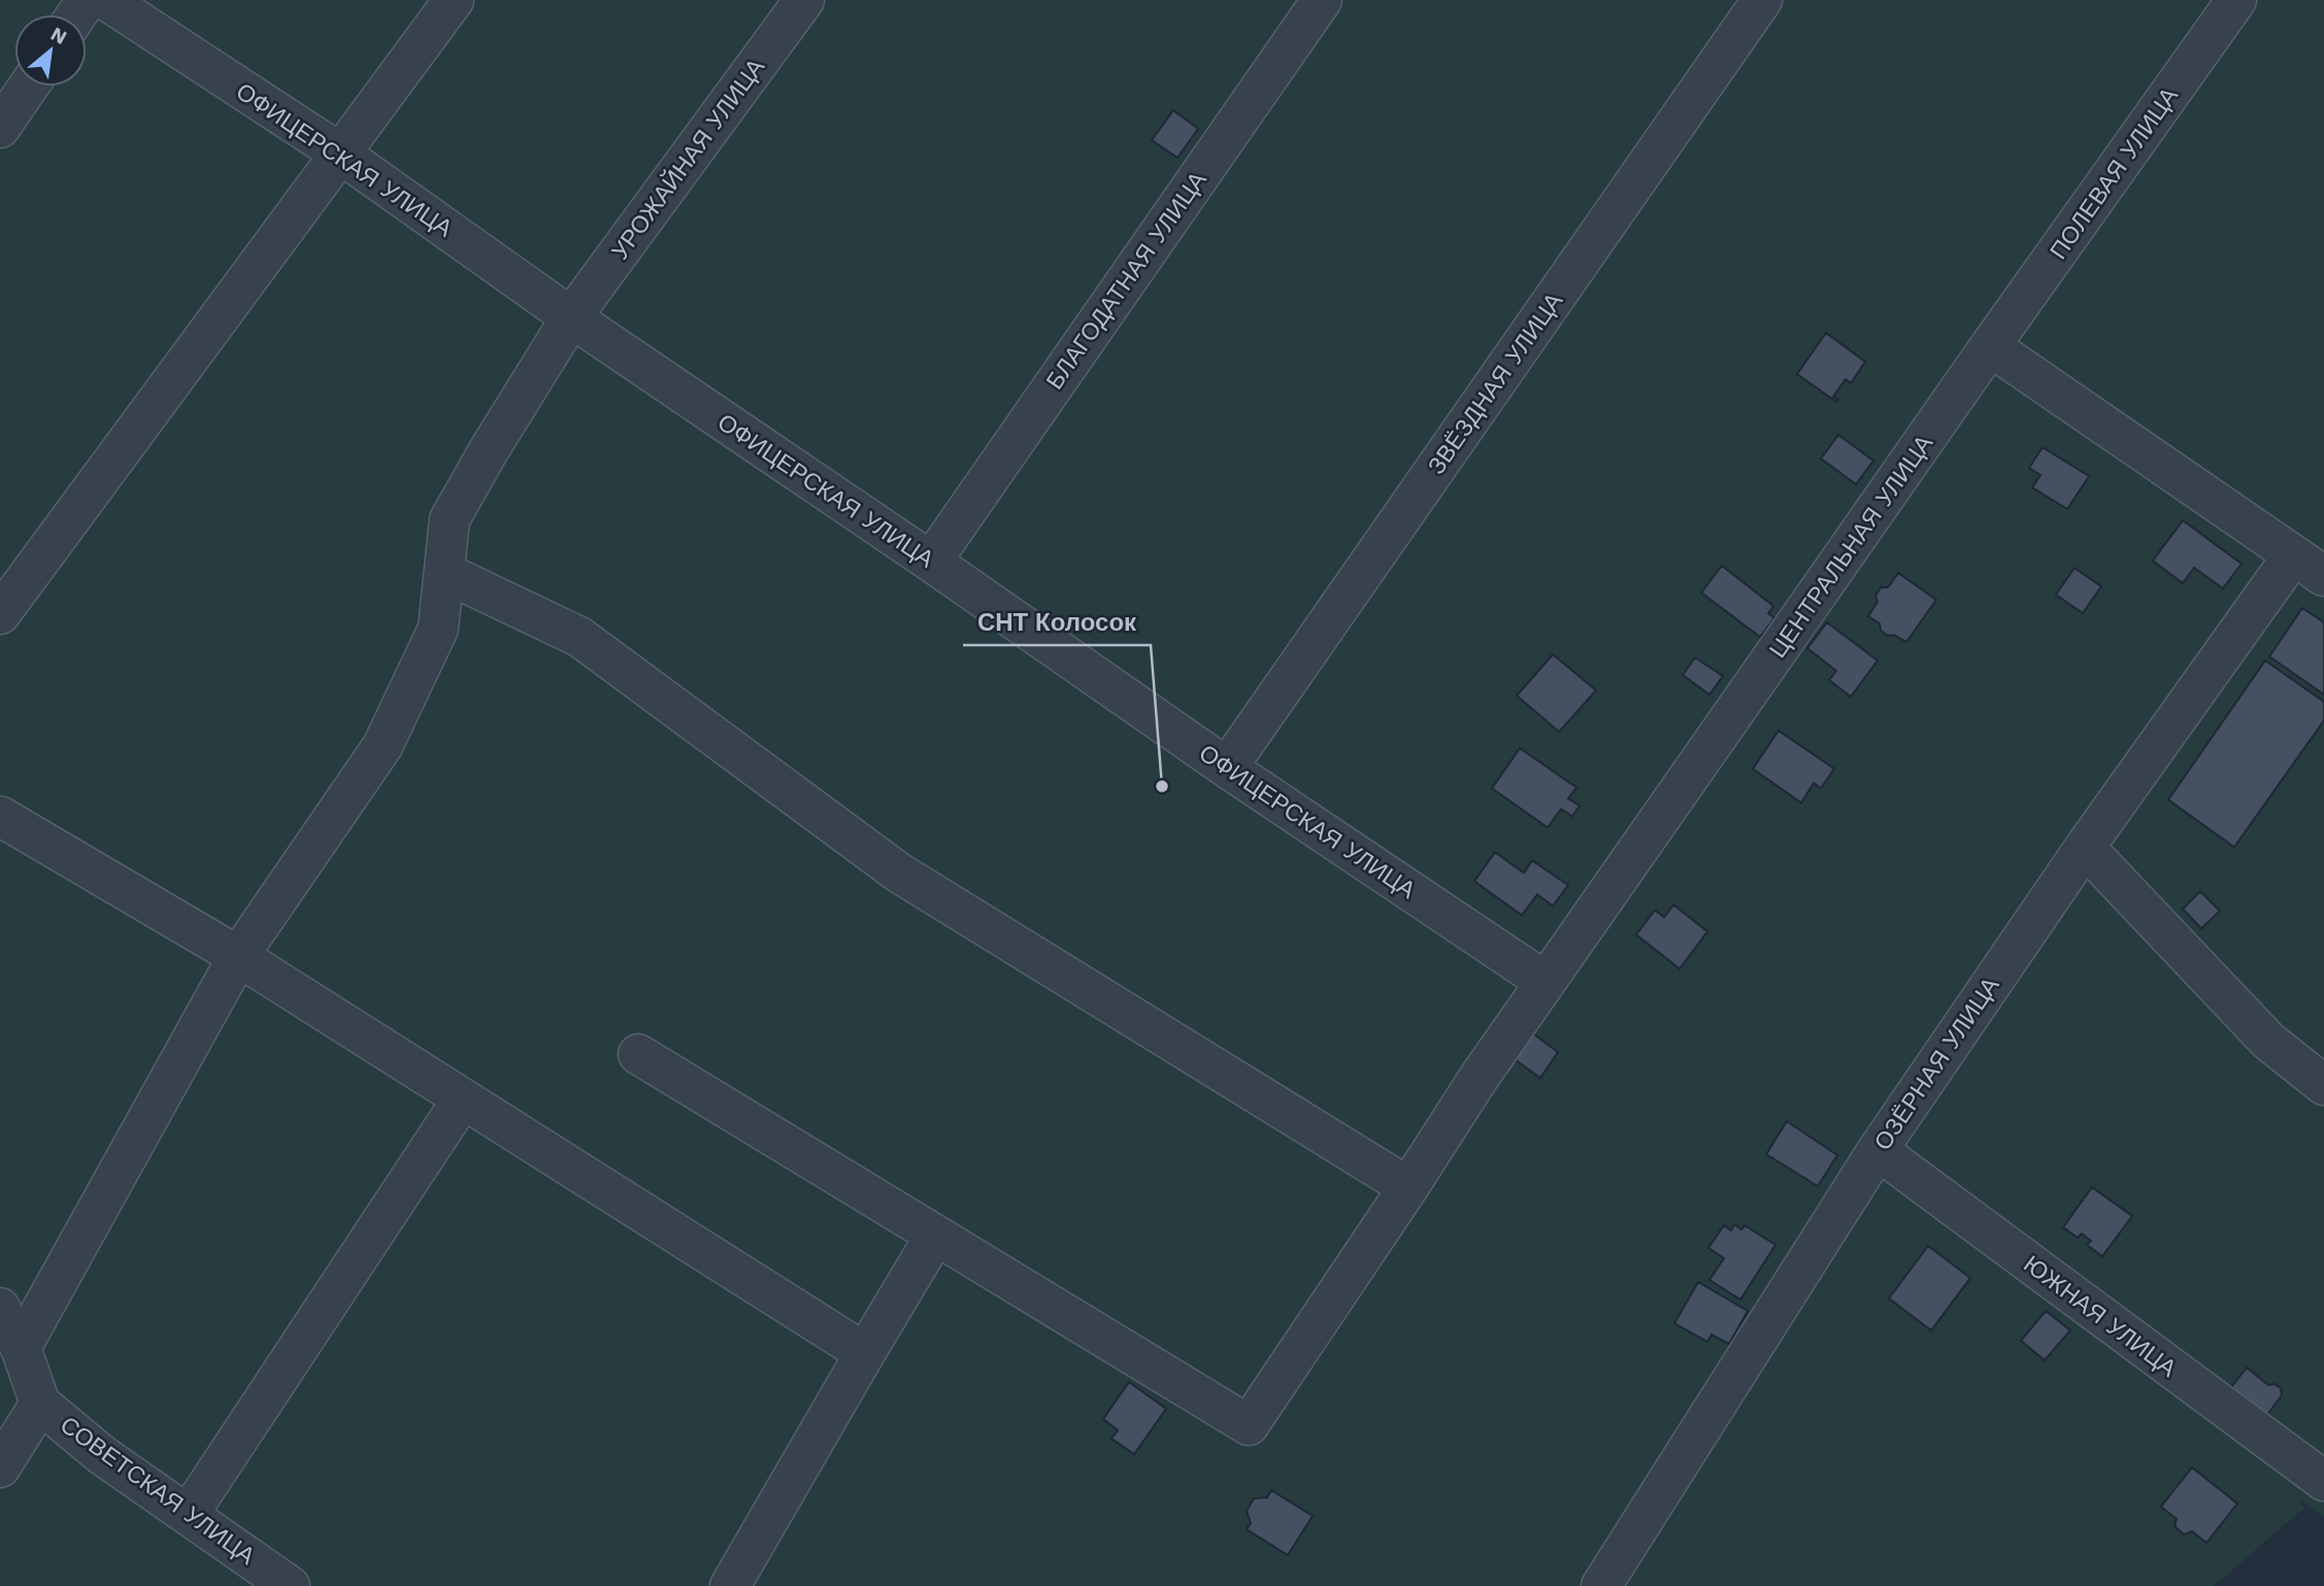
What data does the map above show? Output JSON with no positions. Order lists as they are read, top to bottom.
{
  "streets": {
    "street": [
      "УРОЖАЙНАЯ УЛИЦА",
      "ОФИЦЕРСКАЯ УЛИЦА",
      "ПОЛЕВАЯ УЛИЦА",
      "БЛАГОДАТНАЯ УЛИЦА",
      "ЗВЁЗДНАЯ УЛИЦА",
      "ЦЕНТРАЛЬНАЯ УЛИЦА",
      "ОЗЁРНАЯ УЛИЦА",
      "ЮЖНАЯ УЛИЦА",
      "СОВЕТСКАЯ УЛИЦА"
    ]
  },
  "crossings": [
    ["УРОЖАЙНАЯ УЛИЦА", "ОФИЦЕРСКАЯ УЛИЦА"],
    ["УРОЖАЙНАЯ УЛИЦА", "СОВЕТСКАЯ УЛИЦА"],
    ["ОФИЦЕРСКАЯ УЛИЦА", "БЛАГОДАТНАЯ УЛИЦА"],
    ["ОФИЦЕРСКАЯ УЛИЦА", "ЗВЁЗДНАЯ УЛИЦА"],
    ["ОФИЦЕРСКАЯ УЛИЦА", "ЦЕНТРАЛЬНАЯ УЛИЦА"],
    ["ПОЛЕВАЯ УЛИЦА", "ЦЕНТРАЛЬНАЯ УЛИЦА"],
    ["ОЗЁРНАЯ УЛИЦА", "ЮЖНАЯ УЛИЦА"]
  ],
  "places": ["СНТ Колосок"],
  "north": "top right"
}
